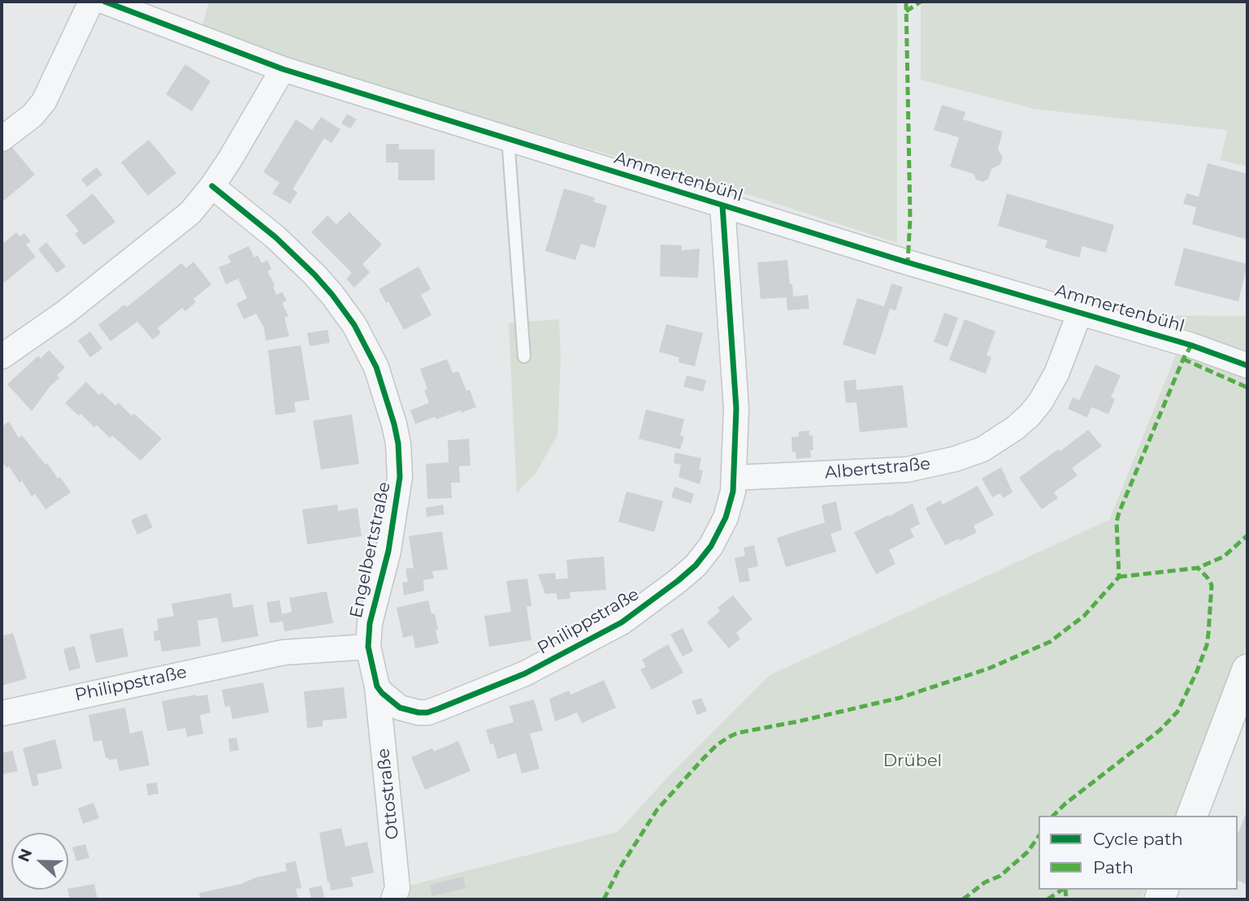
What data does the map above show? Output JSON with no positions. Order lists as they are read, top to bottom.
{
  "streets": {
    "street": [
      "Ammertenbühl",
      "Albertstraße",
      "Engelbertstraße",
      "Philippstraße",
      "Ottostraße"
    ]
  },
  "crossings": [
    ["Ammertenbühl", "Albertstraße"],
    ["Ammertenbühl", "Philippstraße"],
    ["Albertstraße", "Philippstraße"],
    ["Engelbertstraße", "Philippstraße"],
    ["Philippstraße", "Ottostraße"]
  ],
  "parks": ["Drübel"],
  "legend": ["Cycle path", "Path"],
  "north": "left"
}
